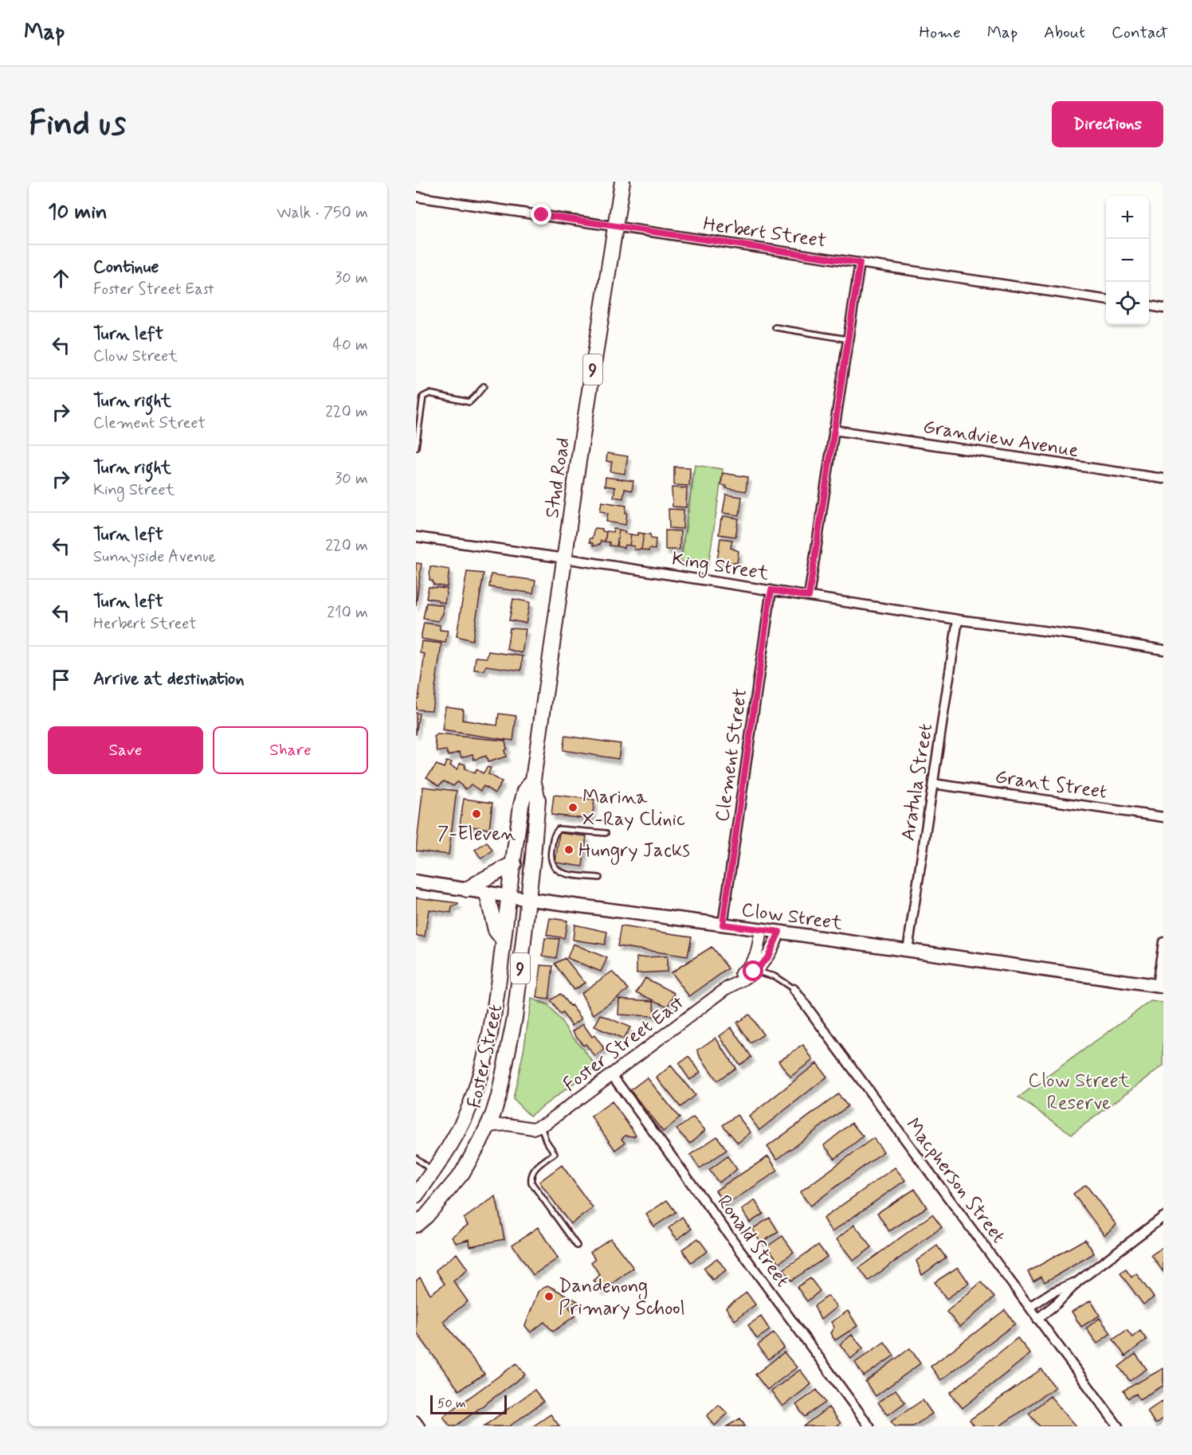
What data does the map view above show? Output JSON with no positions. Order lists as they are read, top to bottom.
{
  "streets": {
    "highway": ["9", "Stud Road", "Foster Street"],
    "main road": ["Clow Street"],
    "street": [
      "Herbert Street",
      "Grandview Avenue",
      "King Street",
      "Clement Street",
      "Aratula Street",
      "Grant Street",
      "Foster Street East",
      "Macpherson Street",
      "Ronald Street"
    ]
  },
  "crossings": [
    ["Herbert Street", "Stud Road"],
    ["Stud Road", "King Street"],
    ["Stud Road", "Clow Street"],
    ["Stud Road", "Foster Street"],
    ["King Street", "Clement Street"],
    ["King Street", "Aratula Street"],
    ["Clement Street", "Clow Street"],
    ["Aratula Street", "Grant Street"],
    ["Aratula Street", "Clow Street"],
    ["Clow Street", "Foster Street East"],
    ["Clow Street", "Foster Street"],
    ["Foster Street East", "Macpherson Street"],
    ["Foster Street East", "Ronald Street"]
  ],
  "parks": ["Clow Street Reserve"],
  "places": [
    "Marina X-Ray Clinic",
    "7-Eleven",
    "Hungry Jacks",
    "Dandenong Primary School"
  ],
  "scale_bar": "50 m",
  "page": {
    "header": "Map",
    "nav": [
      "Home",
      "Map",
      "About",
      "Contact"
    ],
    "buttons": [
      "Directions",
      ["Save", "Share"]
    ],
    "title": "Find us",
    "heading": ["10 min", "Walk · 750 m"],
    "map_buttons": ["+", "−"],
    "list": [
      ["Continue", "Foster Street East", "30 m"],
      ["Turn left", "Clow Street", "40 m"],
      ["Turn right", "Clement Street", "220 m"],
      ["Turn right", "King Street", "30 m"],
      ["Turn left", "Sunnyside Avenue", "220 m"],
      ["Turn left", "Herbert Street", "210 m"],
      "Arrive at destination"
    ],
    "scale": "50 m"
  }
}
